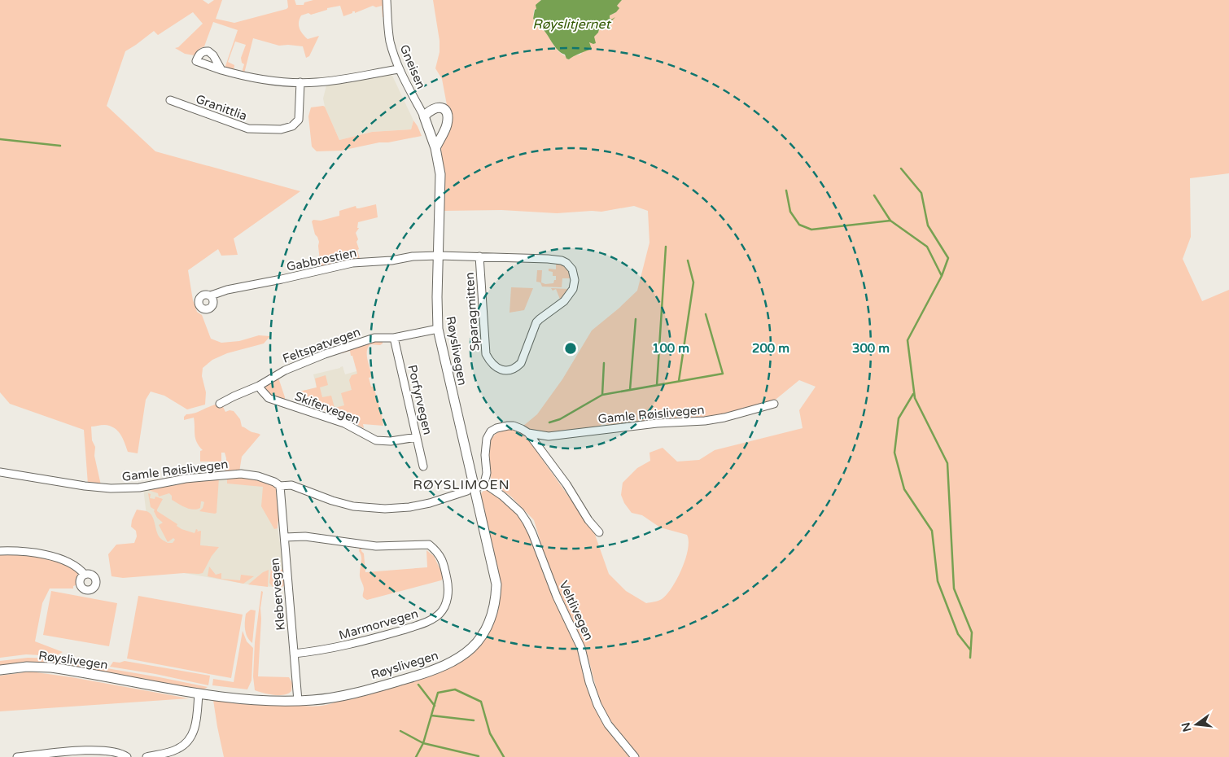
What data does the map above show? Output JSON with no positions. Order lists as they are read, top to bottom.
{
  "streets": {
    "street": [
      "Gneisen",
      "Granittlia",
      "Gabbrostien",
      "Sparagmitten",
      "Feltspatvegen",
      "Røyslivegen",
      "Porfyrvegen",
      "Skifervegen",
      "Gamle Røislivegen",
      "Klebervegen",
      "Veltlivegen",
      "Marmorvegen"
    ]
  },
  "crossings": [
    ["Gneisen", "Røyslivegen"],
    ["Gabbrostien", "Sparagmitten"],
    ["Gabbrostien", "Røyslivegen"],
    ["Sparagmitten", "Røyslivegen"],
    ["Feltspatvegen", "Røyslivegen"],
    ["Feltspatvegen", "Porfyrvegen"],
    ["Feltspatvegen", "Skifervegen"],
    ["Røyslivegen", "Gamle Røislivegen"],
    ["Røyslivegen", "Klebervegen"],
    ["Porfyrvegen", "Skifervegen"],
    ["Gamle Røislivegen", "Klebervegen"],
    ["Gamle Røislivegen", "Veltlivegen"],
    ["Klebervegen", "Marmorvegen"]
  ],
  "districts": ["RØYSLIMOEN"],
  "water": ["Røyslitjernet"],
  "north": "left",
  "rings": ["100 m", "200 m", "300 m"]
}
